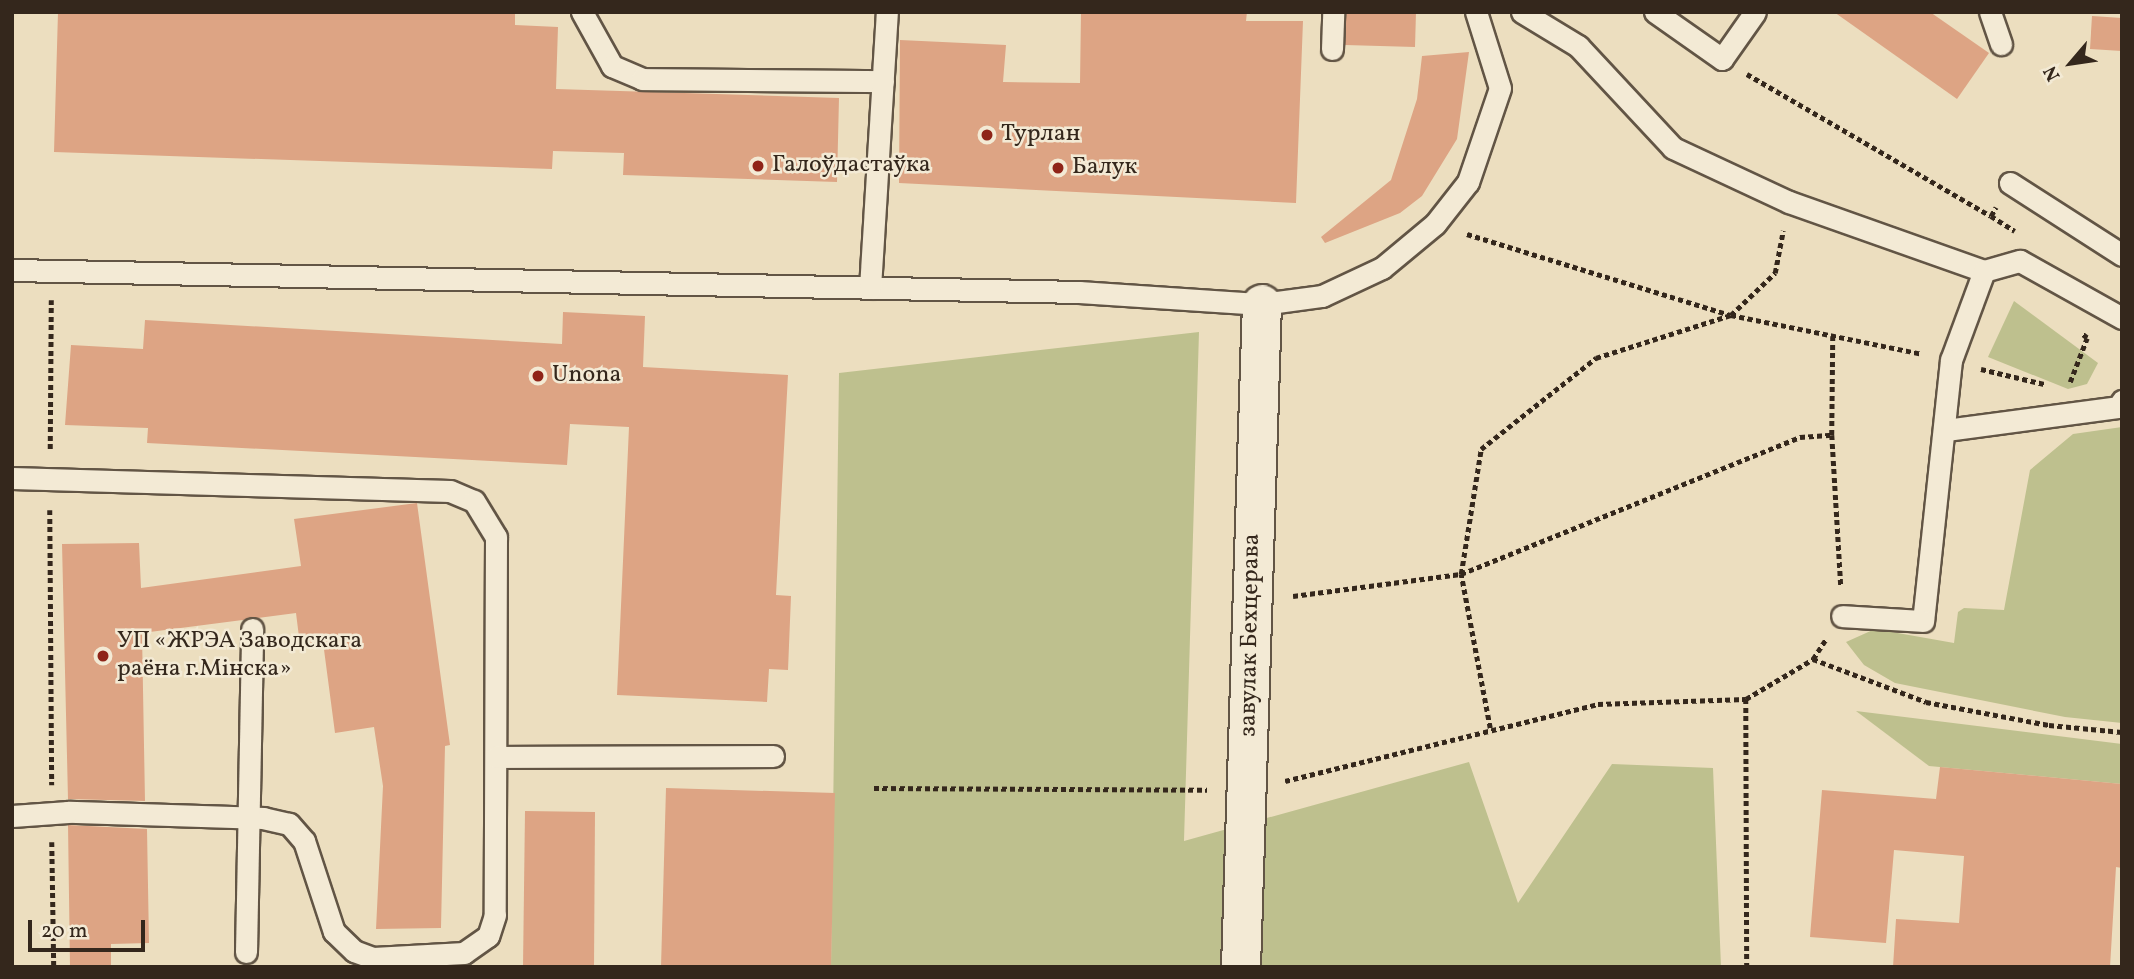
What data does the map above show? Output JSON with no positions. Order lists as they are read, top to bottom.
{
  "streets": {
    "street": ["завулак Бехцерава"]
  },
  "places": [
    "Турлан",
    "Галоўдастаўка",
    "Балук",
    "Unona",
    "УП «ЖРЭА Заводскага раёна г.Мінска»"
  ],
  "scale_bar": "20 m",
  "north": "bottom left"
}
